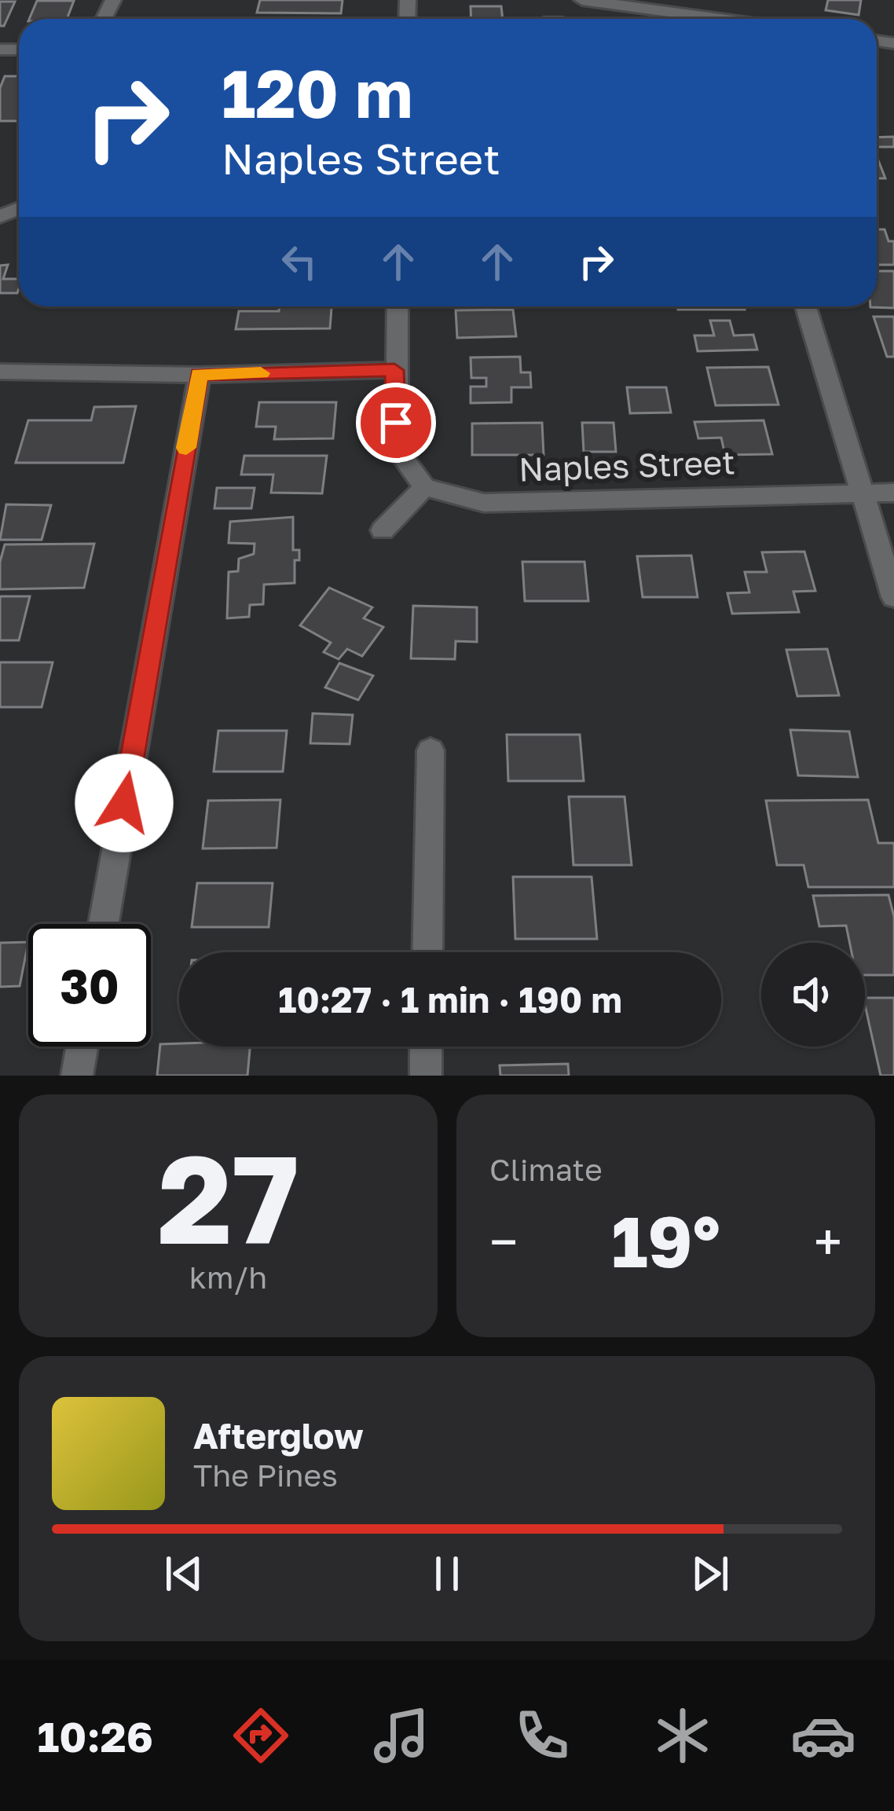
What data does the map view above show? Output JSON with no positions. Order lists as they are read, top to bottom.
{
  "streets": {
    "street": ["Naples Street"]
  },
  "page": {
    "turn": ["120 m", "Naples Street"],
    "limit": "30",
    "trip": "10:27 · 1 min · 190 m",
    "tile": [
      ["27", "km/h"],
      "Climate"
    ],
    "heat": ["−", "19°", "+"],
    "song": ["Afterglow", "The Pines"],
    "tabs": "10:26"
  }
}
